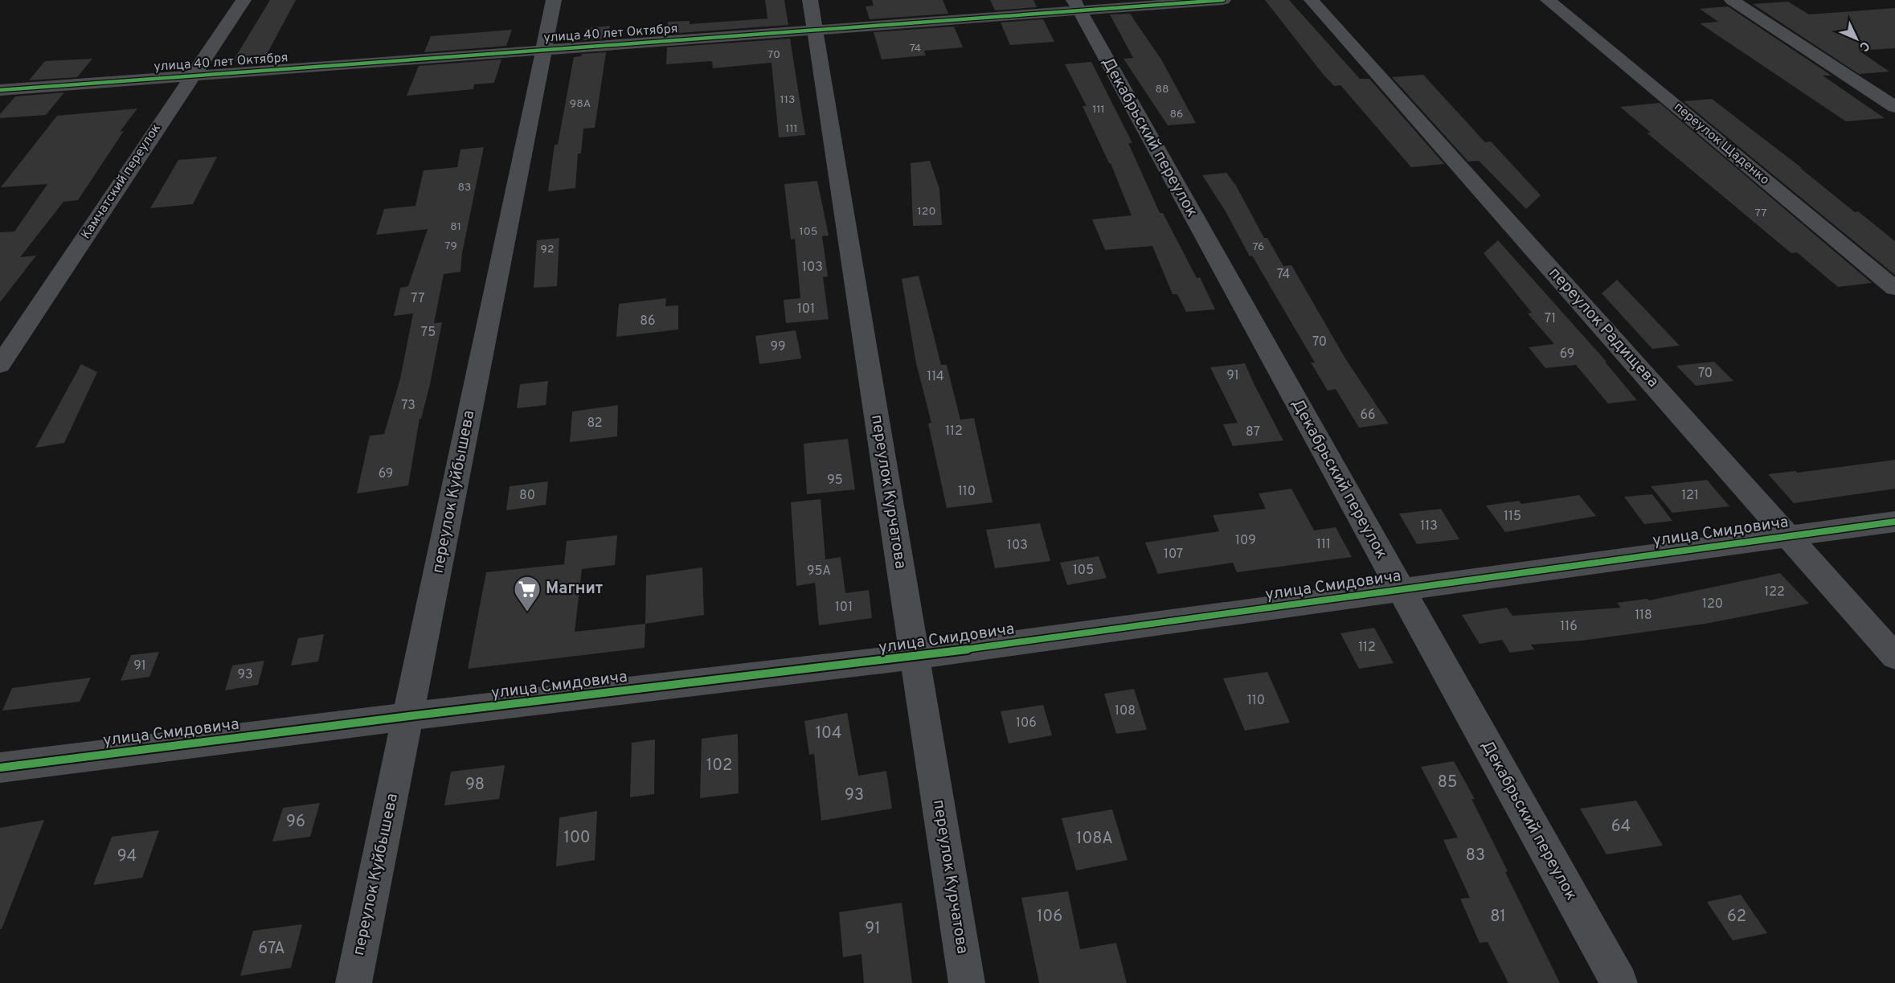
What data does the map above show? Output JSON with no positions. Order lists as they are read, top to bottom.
{
  "streets": {
    "street": [
      "улица 40 лет Октября",
      "Декабрьский переулок",
      "переулок Щаденко",
      "Камчатский переулок",
      "переулок Радищева",
      "переулок Куйбышева",
      "переулок Курчатова",
      "улица Смидовича"
    ]
  },
  "crossings": [
    ["улица 40 лет Октября", "Декабрьский переулок"],
    ["улица 40 лет Октября", "Камчатский переулок"],
    ["улица 40 лет Октября", "переулок Куйбышева"],
    ["улица 40 лет Октября", "переулок Курчатова"],
    ["Декабрьский переулок", "улица Смидовича"],
    ["переулок Радищева", "улица Смидовича"],
    ["переулок Куйбышева", "улица Смидовича"],
    ["переулок Курчатова", "улица Смидовича"]
  ],
  "places": {
    "supermarket": ["Магнит"]
  },
  "house_numbers": [
    "74",
    "70",
    "88",
    "113",
    "98А",
    "111",
    "86",
    "111",
    "83",
    "120",
    "77",
    "81",
    "105",
    "79",
    "76",
    "92",
    "103",
    "74",
    "77",
    "101",
    "71",
    "86",
    "75",
    "70",
    "99",
    "69",
    "70",
    "91",
    "114",
    "73",
    "66",
    "82",
    "112",
    "87",
    "69",
    "95",
    "110",
    "80",
    "121",
    "115",
    "113",
    "109",
    "111",
    "103",
    "107",
    "105",
    "95А",
    "122",
    "120",
    "101",
    "118",
    "116",
    "112",
    "91",
    "93",
    "110",
    "108",
    "106",
    "104",
    "102",
    "85",
    "98",
    "93",
    "96",
    "64",
    "100",
    "108А",
    "83",
    "94",
    "106",
    "81",
    "62",
    "91",
    "67А"
  ],
  "north": "bottom right"
}
